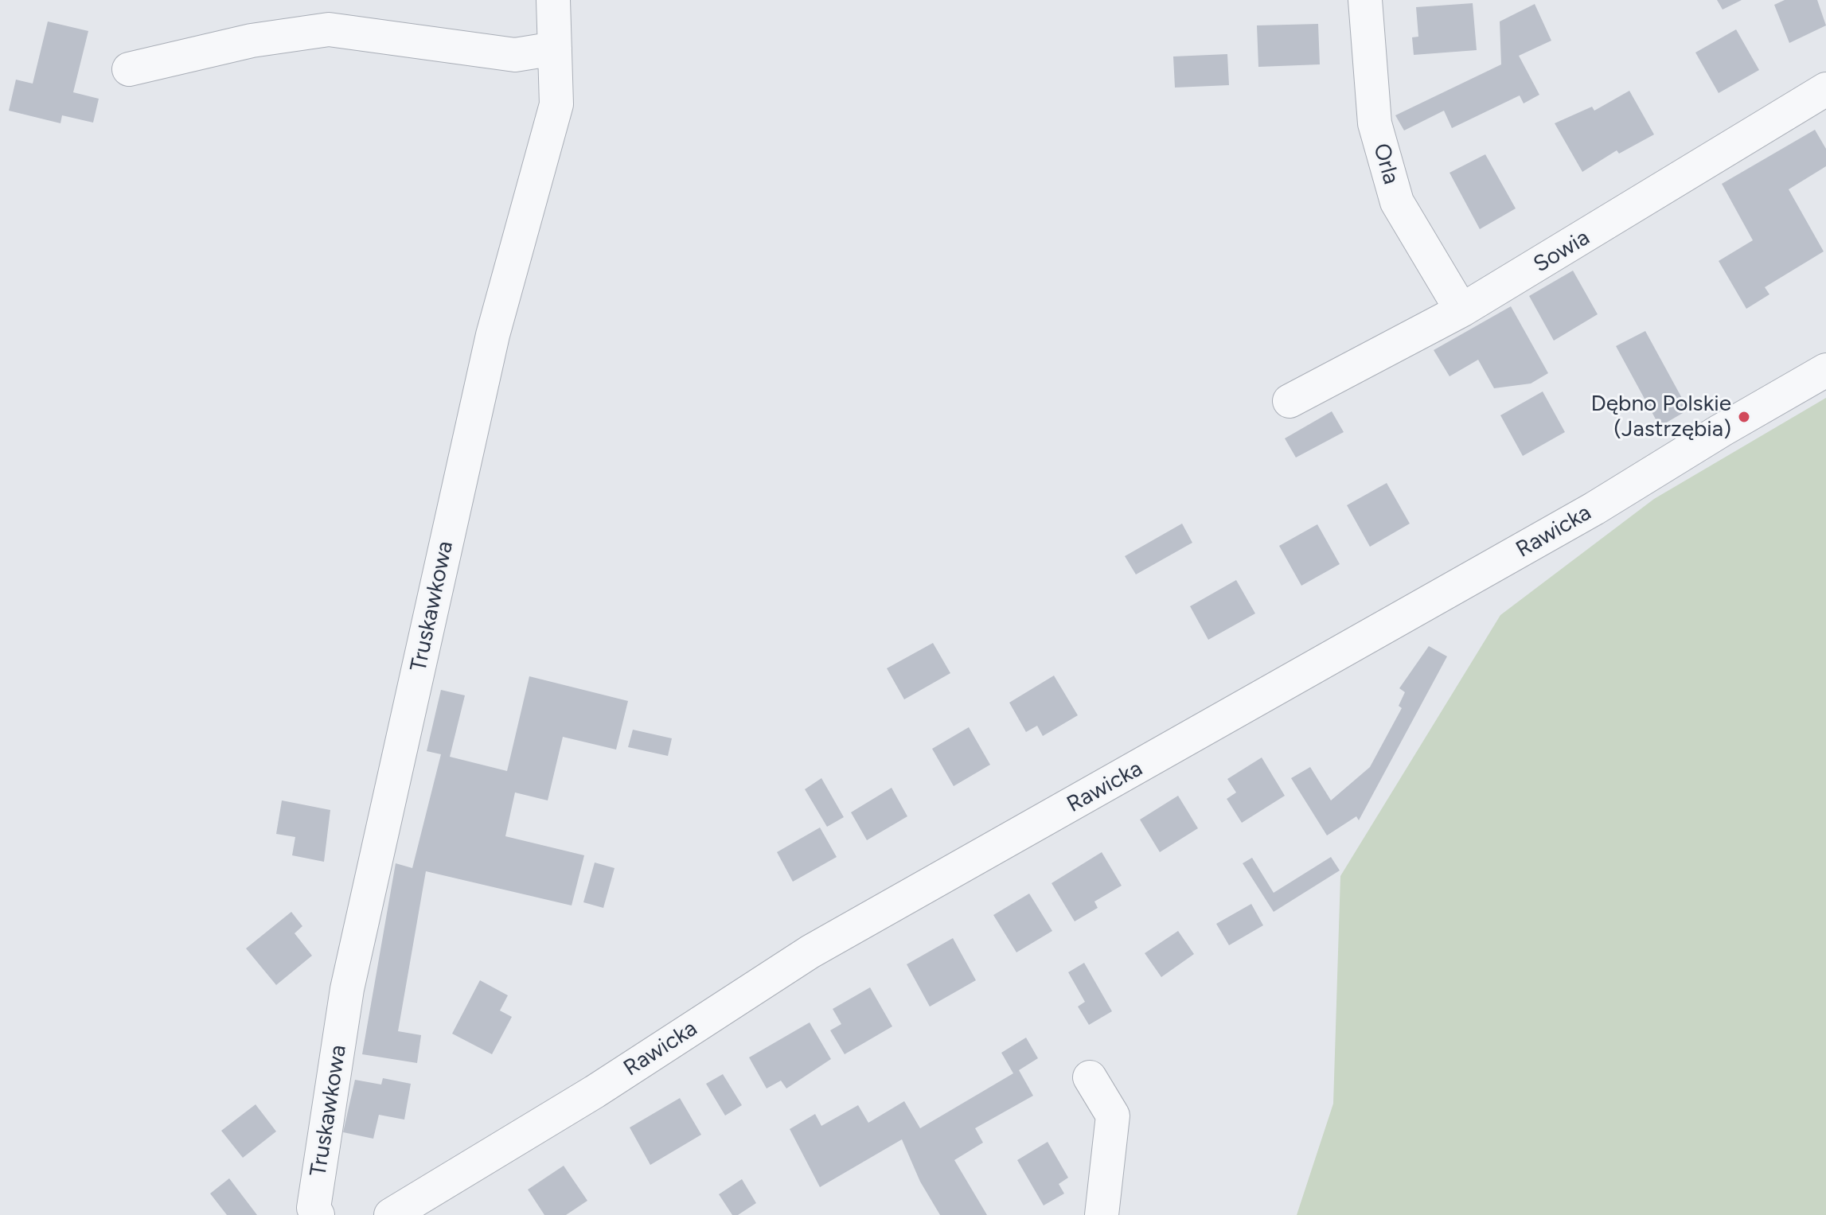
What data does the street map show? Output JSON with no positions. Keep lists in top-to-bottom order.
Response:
{
  "streets": {
    "street": [
      "Orla",
      "Sowia",
      "Rawicka",
      "Truskawkowa"
    ]
  },
  "crossings": [
    ["Orla", "Sowia"]
  ],
  "places": ["Dębno Polskie (Jastrzębia)"]
}
